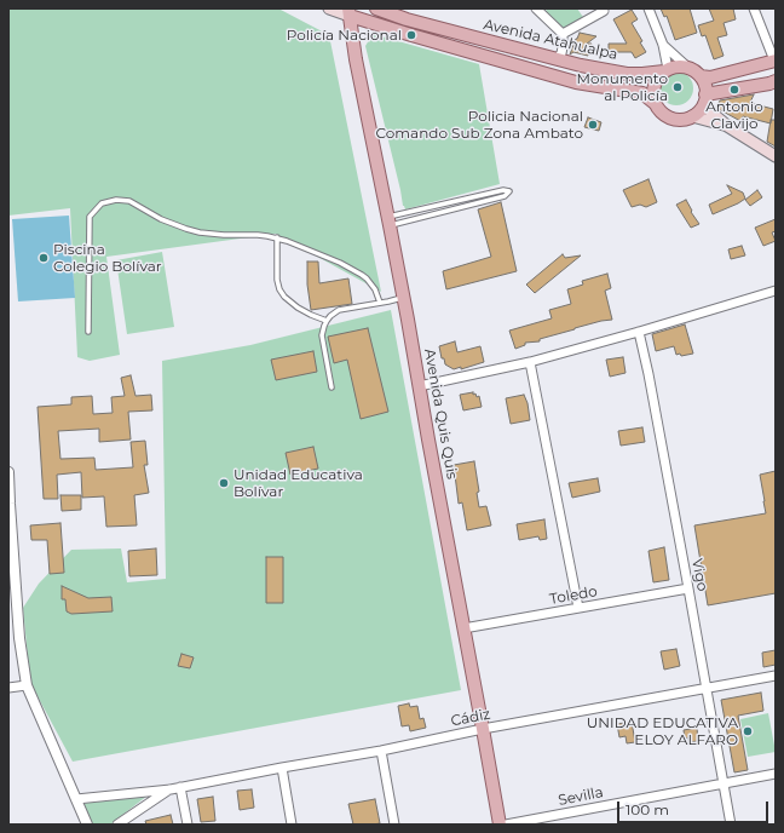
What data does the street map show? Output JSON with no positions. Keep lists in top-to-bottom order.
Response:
{
  "streets": {
    "main road": ["Avenida Atahualpa", "Avenida Quis Quis"],
    "street": [
      "Vigo",
      "Toledo",
      "Cádiz",
      "Sevilla"
    ]
  },
  "crossings": [
    ["Avenida Quis Quis", "Toledo"],
    ["Avenida Quis Quis", "Cádiz"],
    ["Vigo", "Toledo"],
    ["Vigo", "Cádiz"],
    ["Vigo", "Sevilla"]
  ],
  "places": [
    "Policía Nacional",
    "Monumento al Policía",
    "Antonio Clavijo",
    "Policia Nacional Comando Sub Zona Ambato",
    "Piscina Colegio Bolívar",
    "Unidad Educativa Bolívar",
    "UNIDAD EDUCATIVA ELOY ALFARO"
  ],
  "scale_bar": "100 m"
}
